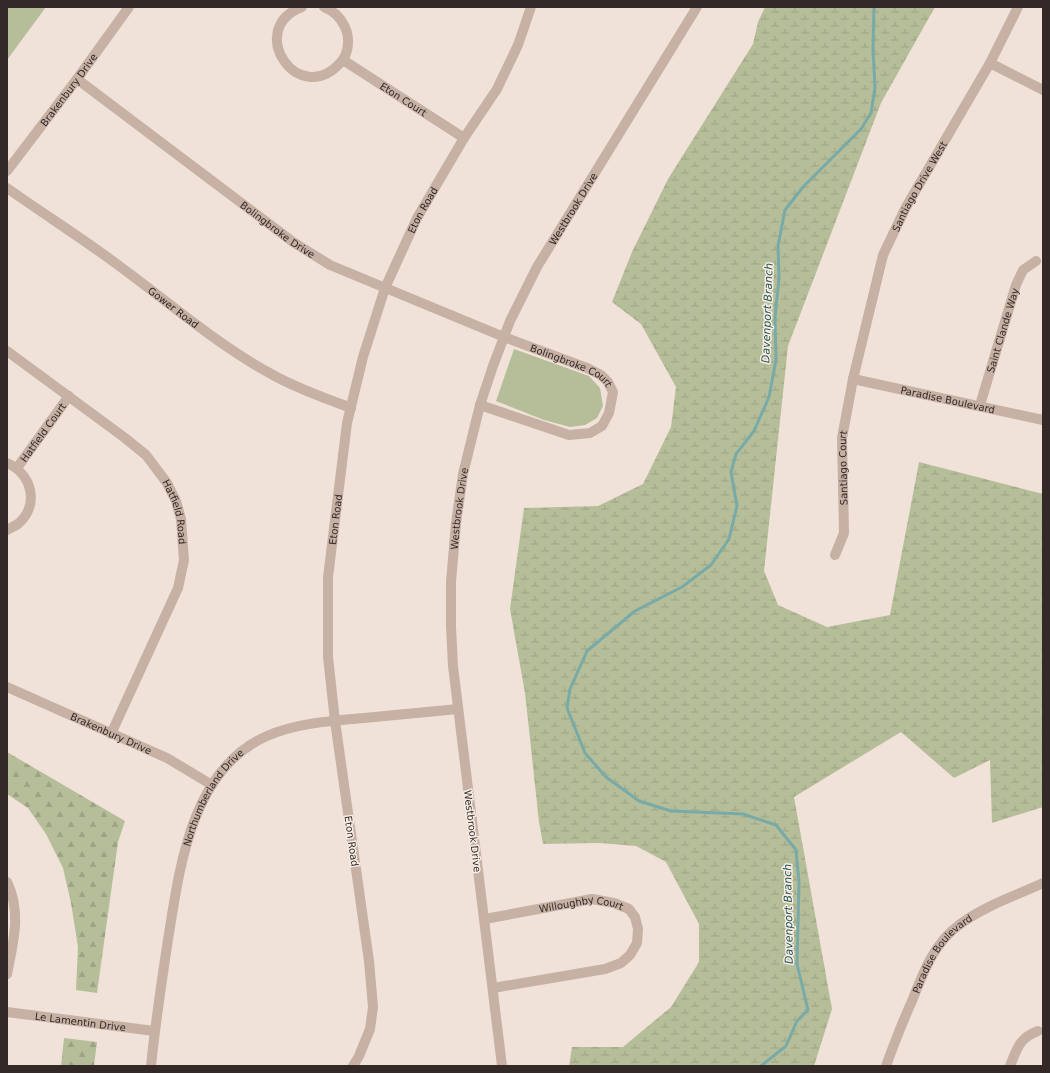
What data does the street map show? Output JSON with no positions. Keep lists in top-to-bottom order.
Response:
{
  "streets": {
    "street": [
      "Brakenbury Drive",
      "Eton Court",
      "Santiago Drive West",
      "Westbrook Drive",
      "Eton Road",
      "Bolingbroke Drive",
      "Gower Road",
      "Saint Clande Way",
      "Bolingbroke Court",
      "Paradise Boulevard",
      "Hatfield Court",
      "Santiago Court",
      "Hatfield Road",
      "Northumberland Drive",
      "Willoughby Court",
      "Le Lamentin Drive"
    ]
  },
  "crossings": [
    ["Brakenbury Drive", "Bolingbroke Drive"],
    ["Brakenbury Drive", "Hatfield Road"],
    ["Brakenbury Drive", "Northumberland Drive"],
    ["Eton Court", "Eton Road"],
    ["Santiago Drive West", "Paradise Boulevard"],
    ["Santiago Drive West", "Santiago Court"],
    ["Westbrook Drive", "Bolingbroke Drive"],
    ["Westbrook Drive", "Bolingbroke Court"],
    ["Westbrook Drive", "Northumberland Drive"],
    ["Westbrook Drive", "Willoughby Court"],
    ["Eton Road", "Bolingbroke Drive"],
    ["Eton Road", "Gower Road"],
    ["Eton Road", "Northumberland Drive"],
    ["Bolingbroke Drive", "Bolingbroke Court"],
    ["Saint Clande Way", "Paradise Boulevard"],
    ["Paradise Boulevard", "Santiago Court"],
    ["Hatfield Court", "Hatfield Road"],
    ["Northumberland Drive", "Le Lamentin Drive"]
  ],
  "water": ["Davenport Branch"]
}
